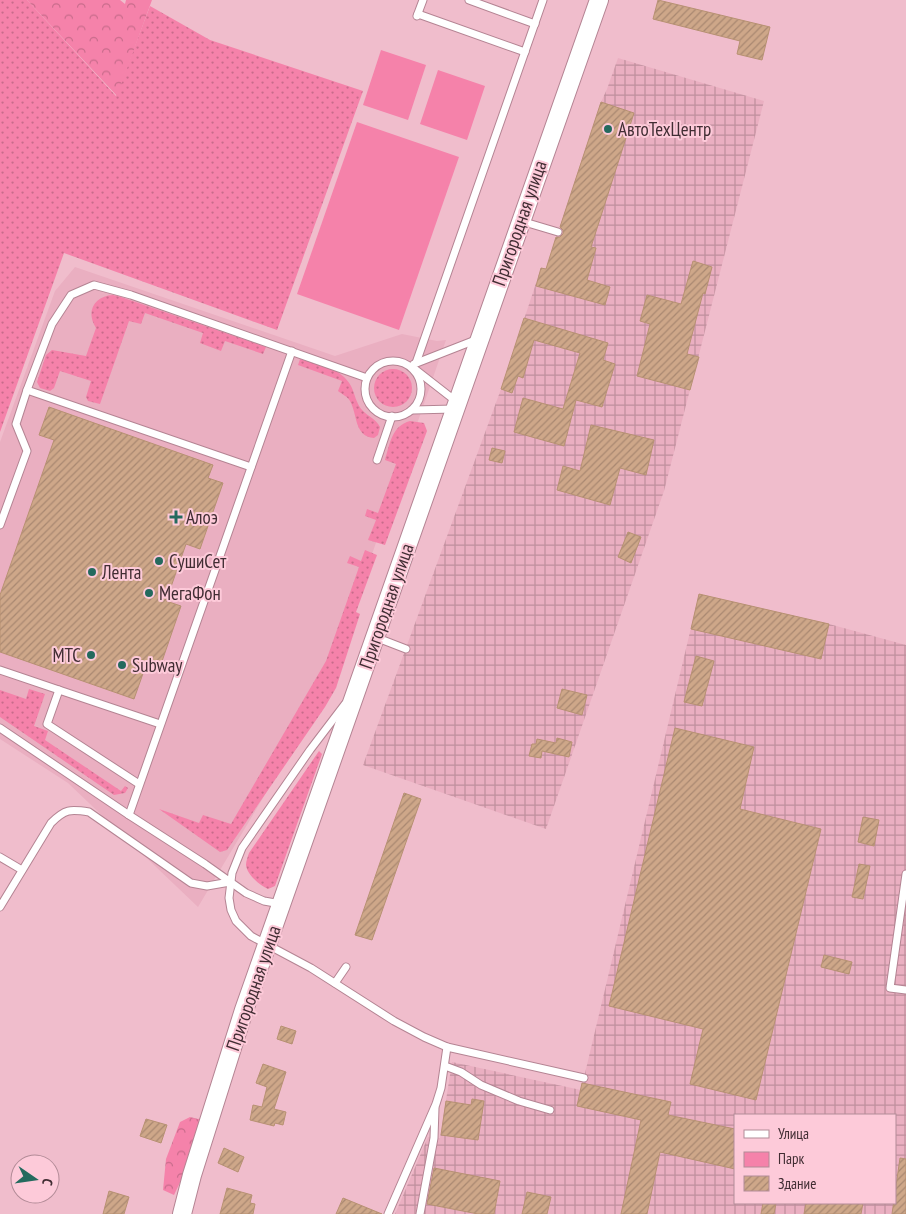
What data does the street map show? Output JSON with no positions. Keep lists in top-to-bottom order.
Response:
{
  "streets": {
    "street": ["Пригородная улица"]
  },
  "places": {
    "other": [
      "АвтоТехЦентр",
      "СушиСет",
      "Лента",
      "МегаФон",
      "МТС",
      "Subway"
    ],
    "health": ["Алоэ"]
  },
  "legend": ["Улица", "Парк", "Здание"],
  "north": "right"
}
